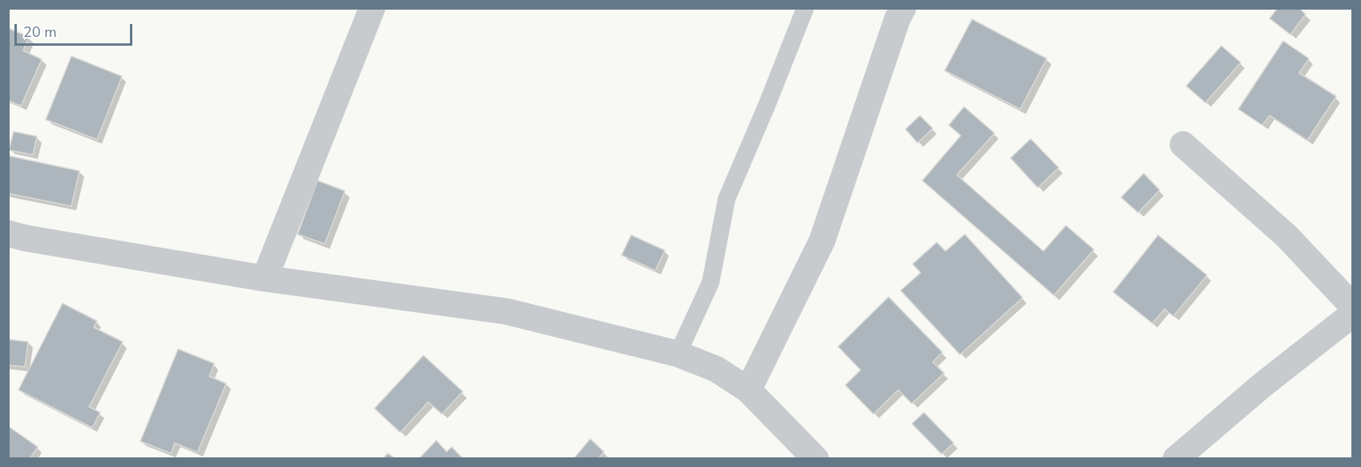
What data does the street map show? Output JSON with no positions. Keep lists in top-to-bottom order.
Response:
{
  "scale_bar": "20 m"
}
